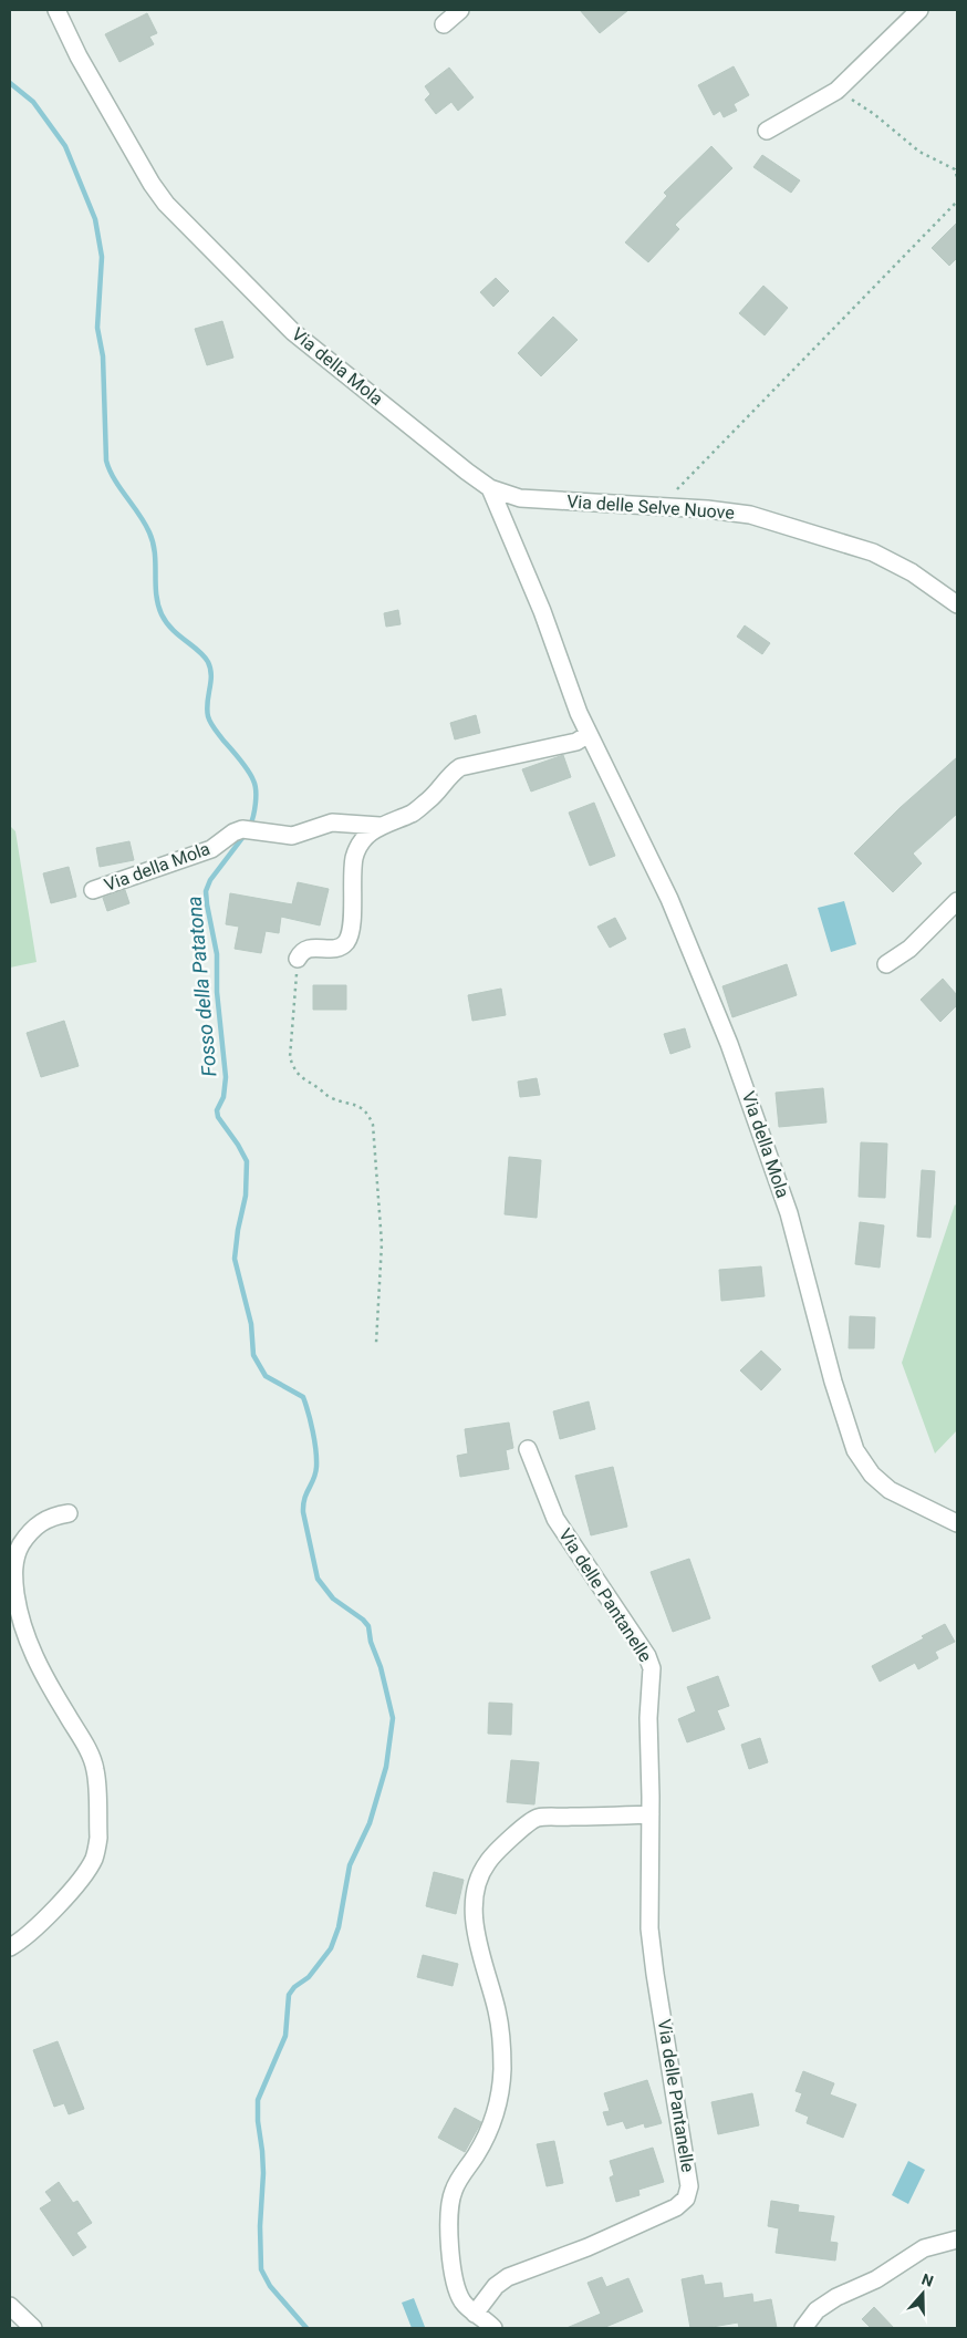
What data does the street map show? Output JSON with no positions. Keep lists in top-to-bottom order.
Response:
{
  "streets": {
    "street": ["Via della Mola", "Via delle Selve Nuove", "Via delle Pantanelle"]
  },
  "crossings": [
    ["Via della Mola", "Via delle Selve Nuove"]
  ],
  "water": ["Fosso della Patatona"],
  "north": "top"
}
